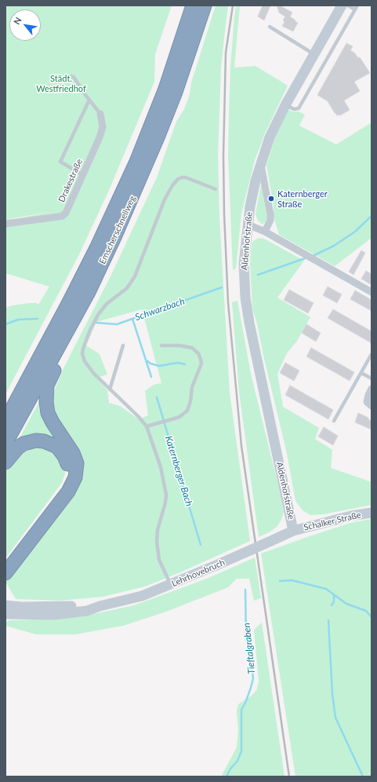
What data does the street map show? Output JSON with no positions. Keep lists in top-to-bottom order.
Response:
{
  "streets": {
    "highway": ["Emscherschnellweg"],
    "street": [
      "Drakestraße",
      "Aldenhofstraße",
      "Schalker Straße",
      "Lehrhovebruch"
    ]
  },
  "crossings": [
    ["Aldenhofstraße", "Schalker Straße"],
    ["Aldenhofstraße", "Lehrhovebruch"],
    ["Schalker Straße", "Lehrhovebruch"]
  ],
  "water": ["Schwarzbach", "Katernberger Bach", "Tieftalgraben"],
  "parks": ["Städt. Westfriedhof"],
  "places": ["Katernberger Straße"],
  "north": "top left"
}
